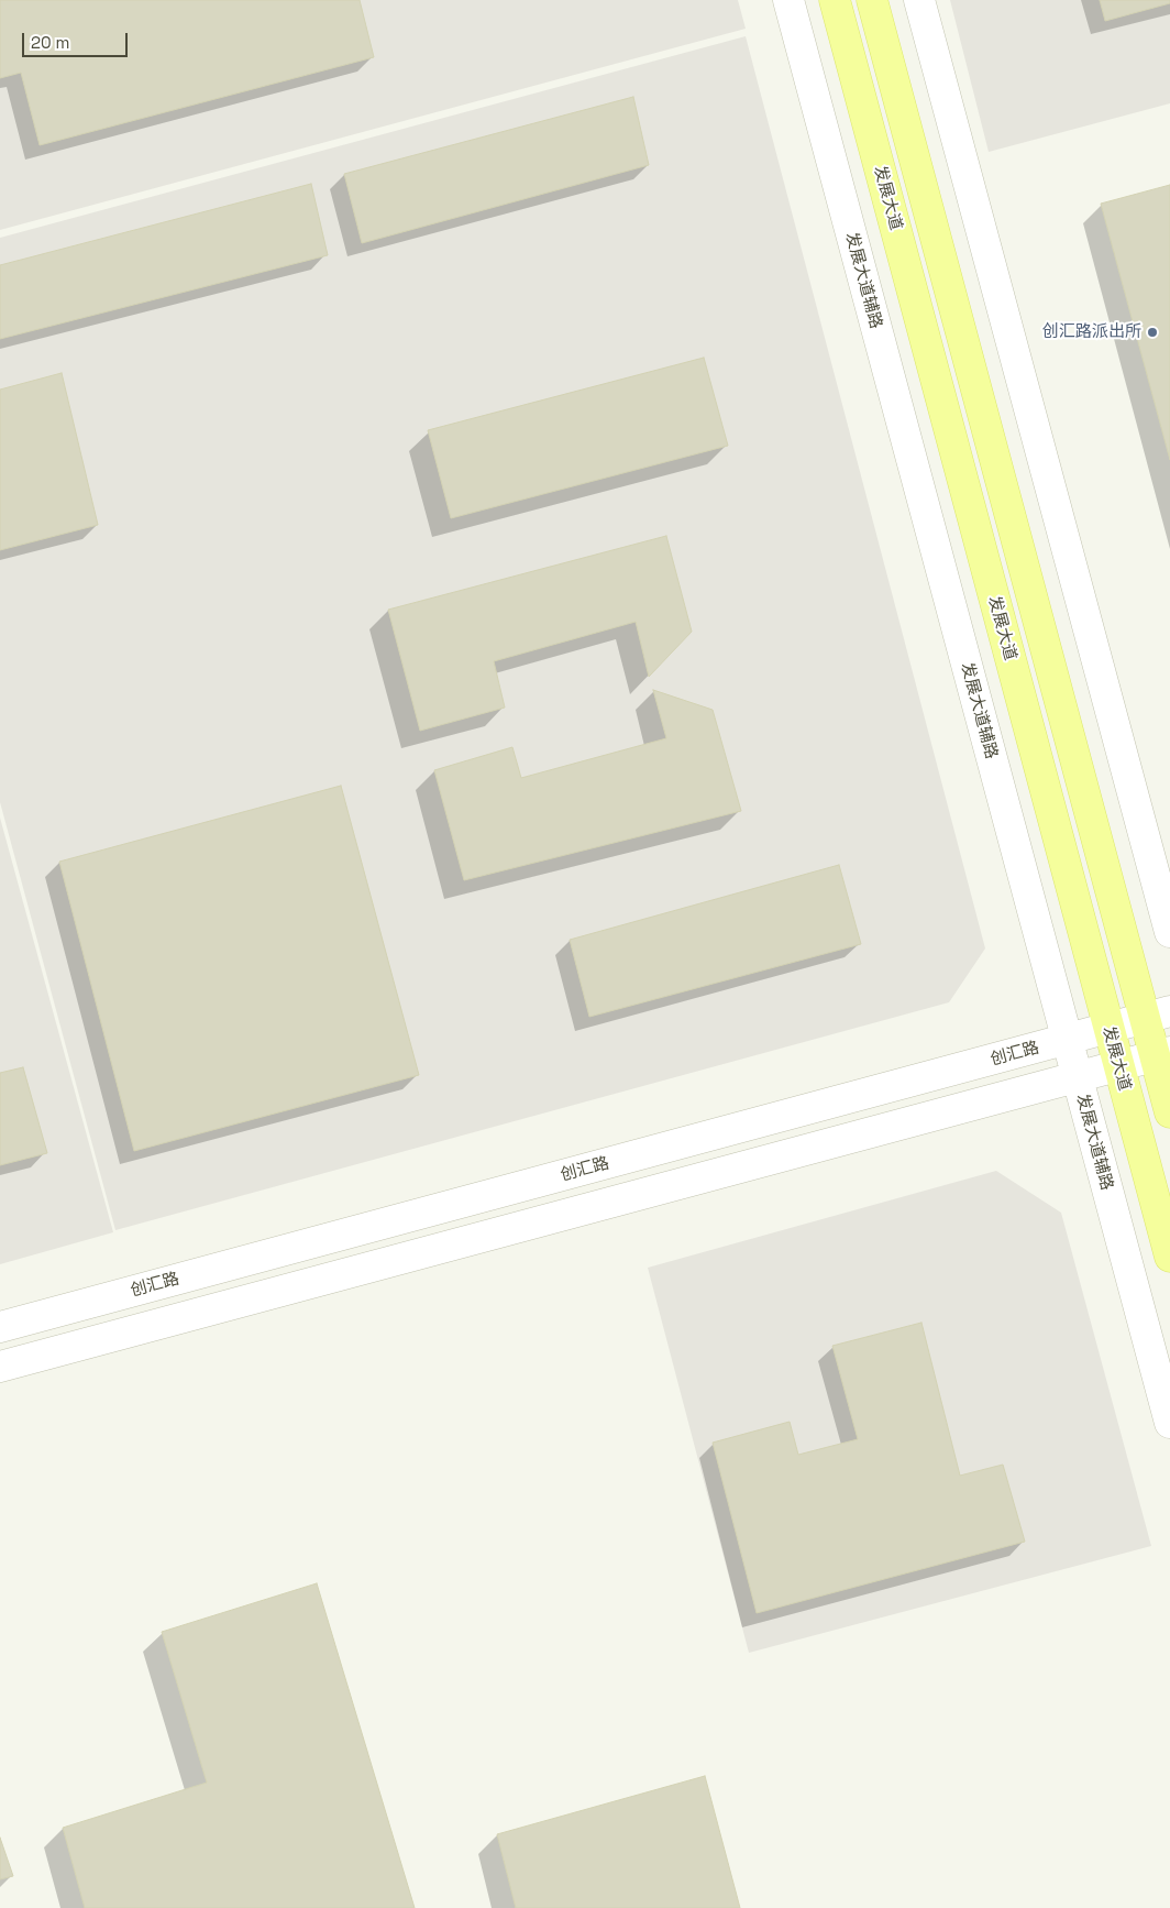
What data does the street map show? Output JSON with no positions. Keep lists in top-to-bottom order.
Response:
{
  "streets": {
    "main road": ["发展大道"],
    "street": ["发展大道辅路", "创汇路"]
  },
  "crossings": [
    ["发展大道", "创汇路"],
    ["发展大道辅路", "创汇路"]
  ],
  "places": ["创汇路派出所"],
  "scale_bar": "20 m"
}
